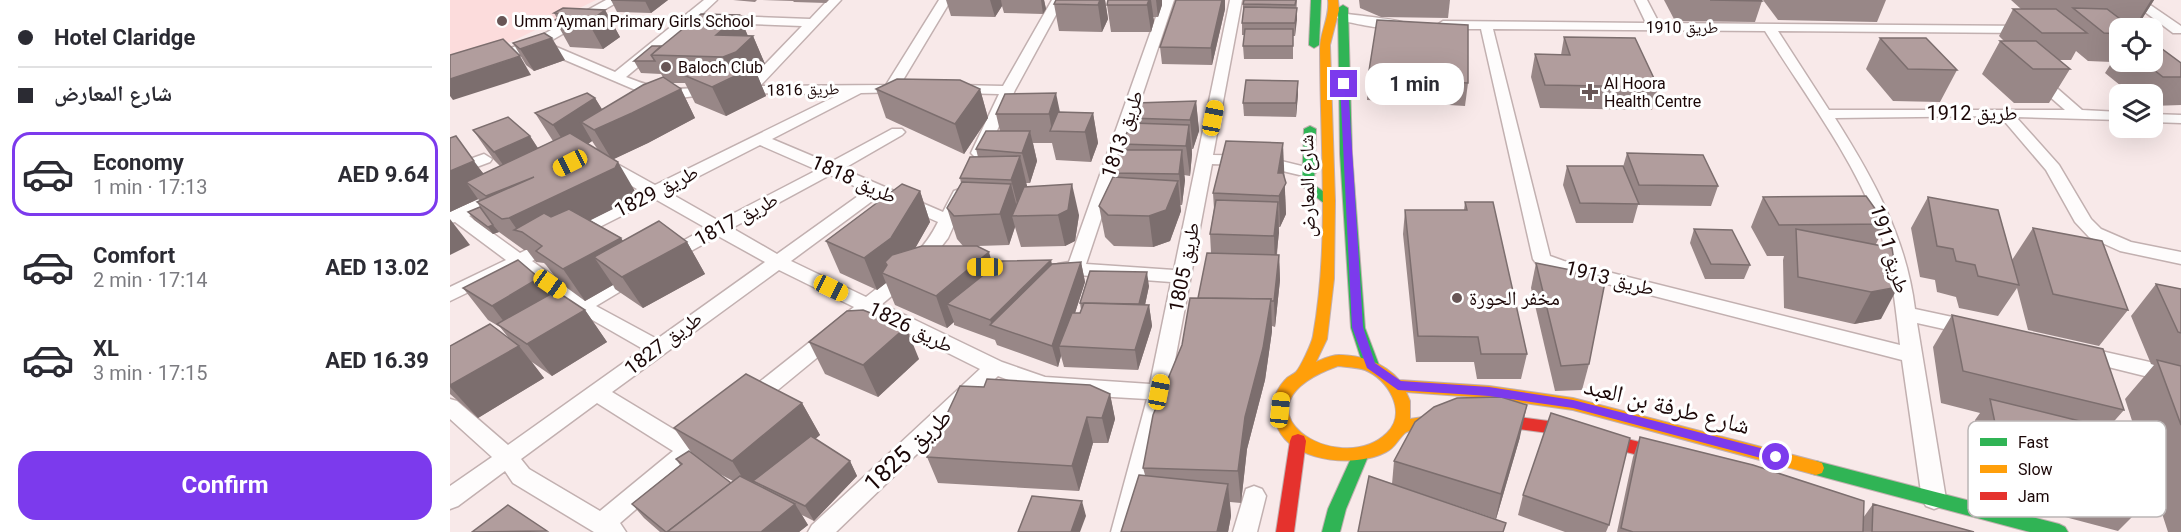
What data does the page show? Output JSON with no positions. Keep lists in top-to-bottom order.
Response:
{
  "streets": {
    "main road": ["شارع المعارض", "شارع طرفة بن العبد"],
    "street": [
      "طريق 1910",
      "طريق 1816",
      "طريق 1912",
      "طريق 1813",
      "طريق 1818",
      "طريق 1829",
      "طريق 1817",
      "طريق 1911",
      "طريق 1805",
      "طريق 1913",
      "طريق 1826",
      "طريق 1827",
      "طريق 1825"
    ]
  },
  "crossings": [
    ["طريق 1910", "شارع المعارض"],
    ["طريق 1910", "طريق 1911"],
    ["طريق 1910", "طريق 1913"],
    ["طريق 1816", "طريق 1829"],
    ["طريق 1912", "طريق 1911"],
    ["طريق 1818", "طريق 1829"],
    ["طريق 1818", "طريق 1817"],
    ["طريق 1818", "طريق 1827"],
    ["شارع المعارض", "شارع طرفة بن العبد"],
    ["طريق 1829", "طريق 1826"],
    ["طريق 1817", "طريق 1826"],
    ["طريق 1911", "طريق 1913"],
    ["طريق 1911", "شارع طرفة بن العبد"],
    ["طريق 1805", "طريق 1826"],
    ["طريق 1826", "طريق 1827"],
    ["طريق 1826", "طريق 1825"]
  ],
  "places": {
    "other": ["Umm Ayman Primary Girls School", "Baloch Club", "مخفر الحورة"],
    "health": ["Al Hoora Health Centre"]
  },
  "legend": ["Fast", "Slow", "Jam"],
  "page": {
    "banner": ["Hotel Claridge", "شارع المعارض"],
    "bubble": "1 min",
    "list": [
      {
        "name": "Economy",
        "note": "1 min · 17:13",
        "value": "AED 9.64"
      },
      {
        "name": "Comfort",
        "note": "2 min · 17:14",
        "value": "AED 13.02"
      },
      {
        "name": "XL",
        "note": "3 min · 17:15",
        "value": "AED 16.39"
      }
    ],
    "buttons": "Confirm"
  }
}
